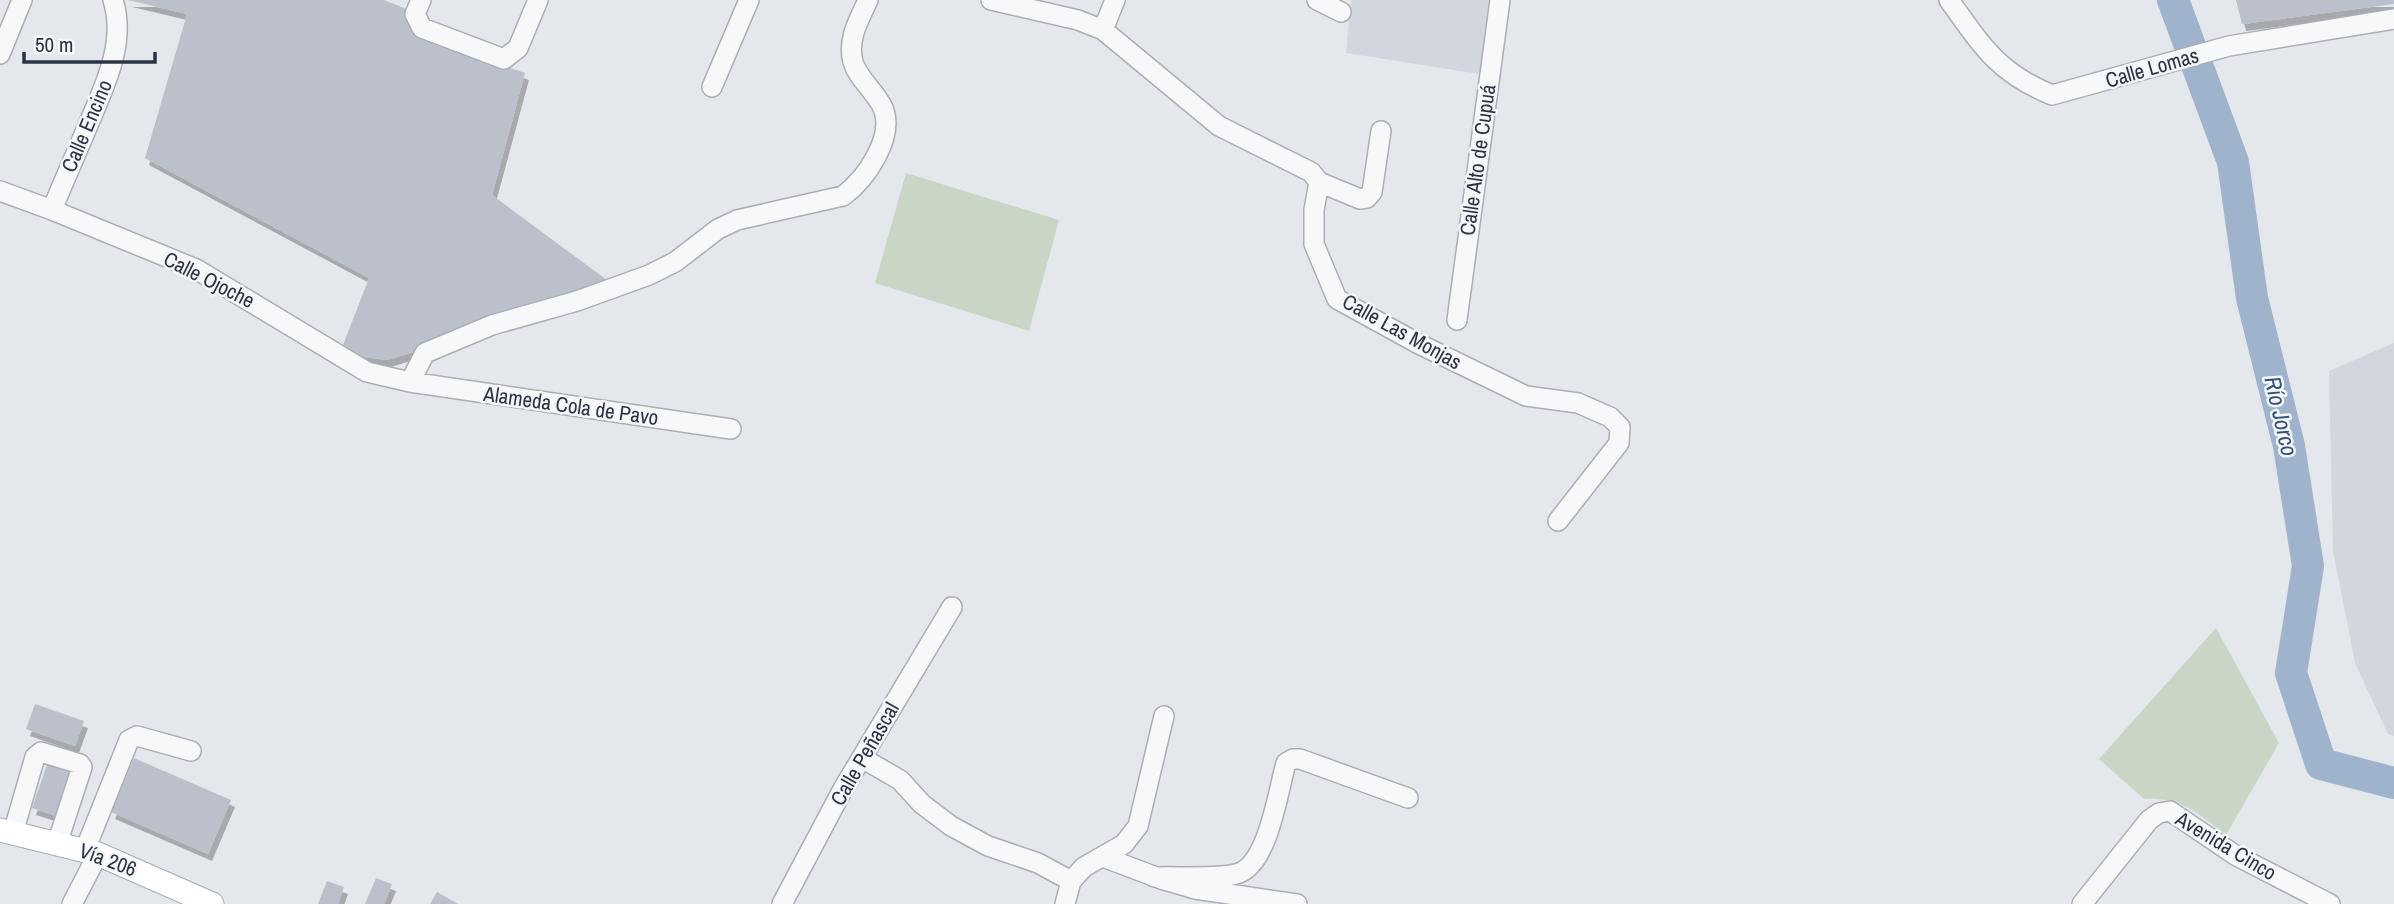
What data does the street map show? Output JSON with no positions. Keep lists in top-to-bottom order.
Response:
{
  "streets": {
    "main road": ["Vía 206"],
    "street": [
      "Calle Lomas",
      "Calle Encino",
      "Calle Alto de Cupuá",
      "Calle Ojoche",
      "Calle Las Monjas",
      "Alameda Cola de Pavo",
      "Calle Peñascal",
      "Avenida Cinco"
    ]
  },
  "crossings": [
    ["Calle Encino", "Calle Ojoche"],
    ["Calle Ojoche", "Alameda Cola de Pavo"]
  ],
  "water": ["Río Jorco"],
  "scale_bar": "50 m"
}
